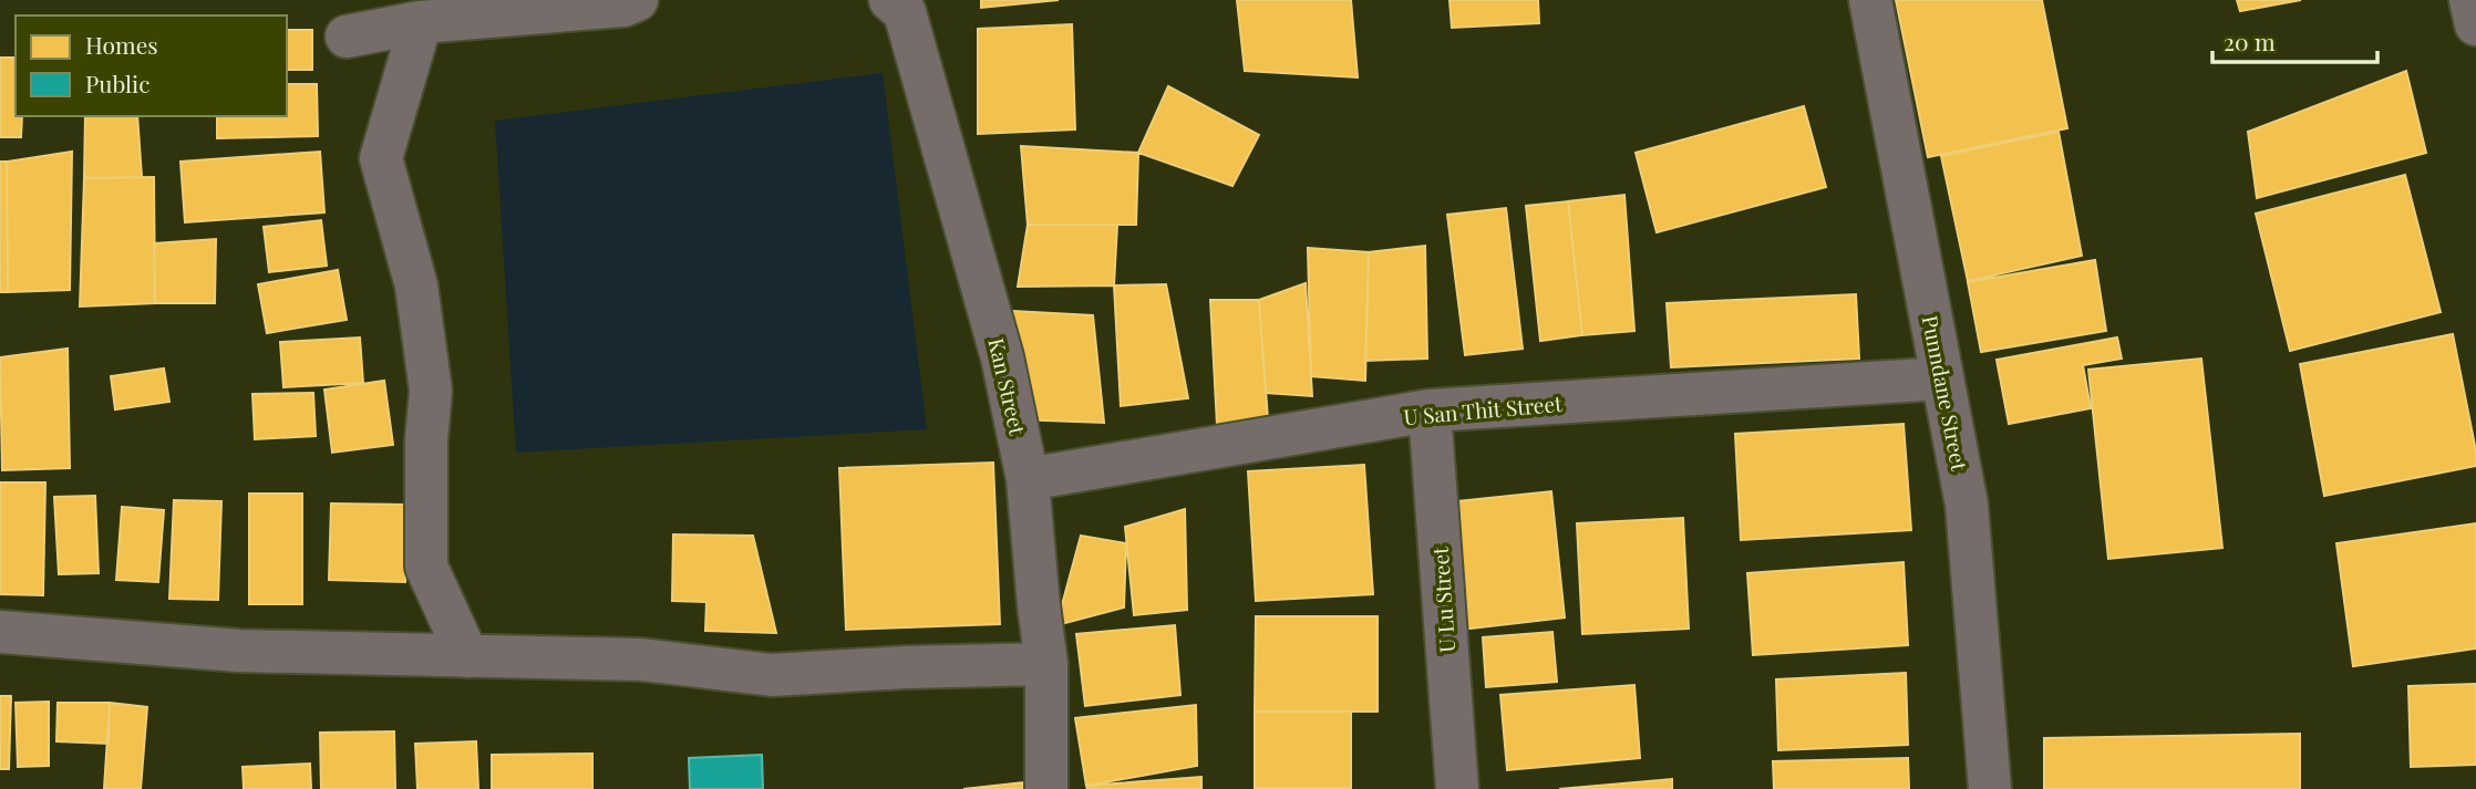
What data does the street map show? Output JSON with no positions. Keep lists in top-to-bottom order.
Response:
{
  "streets": {
    "street": [
      "Kan Street",
      "Punndane Street",
      "U San Thit Street",
      "U Lu Street"
    ]
  },
  "crossings": [
    ["Kan Street", "U San Thit Street"],
    ["Punndane Street", "U San Thit Street"],
    ["U San Thit Street", "U Lu Street"]
  ],
  "legend": ["Homes", "Public"],
  "scale_bar": "20 m"
}
